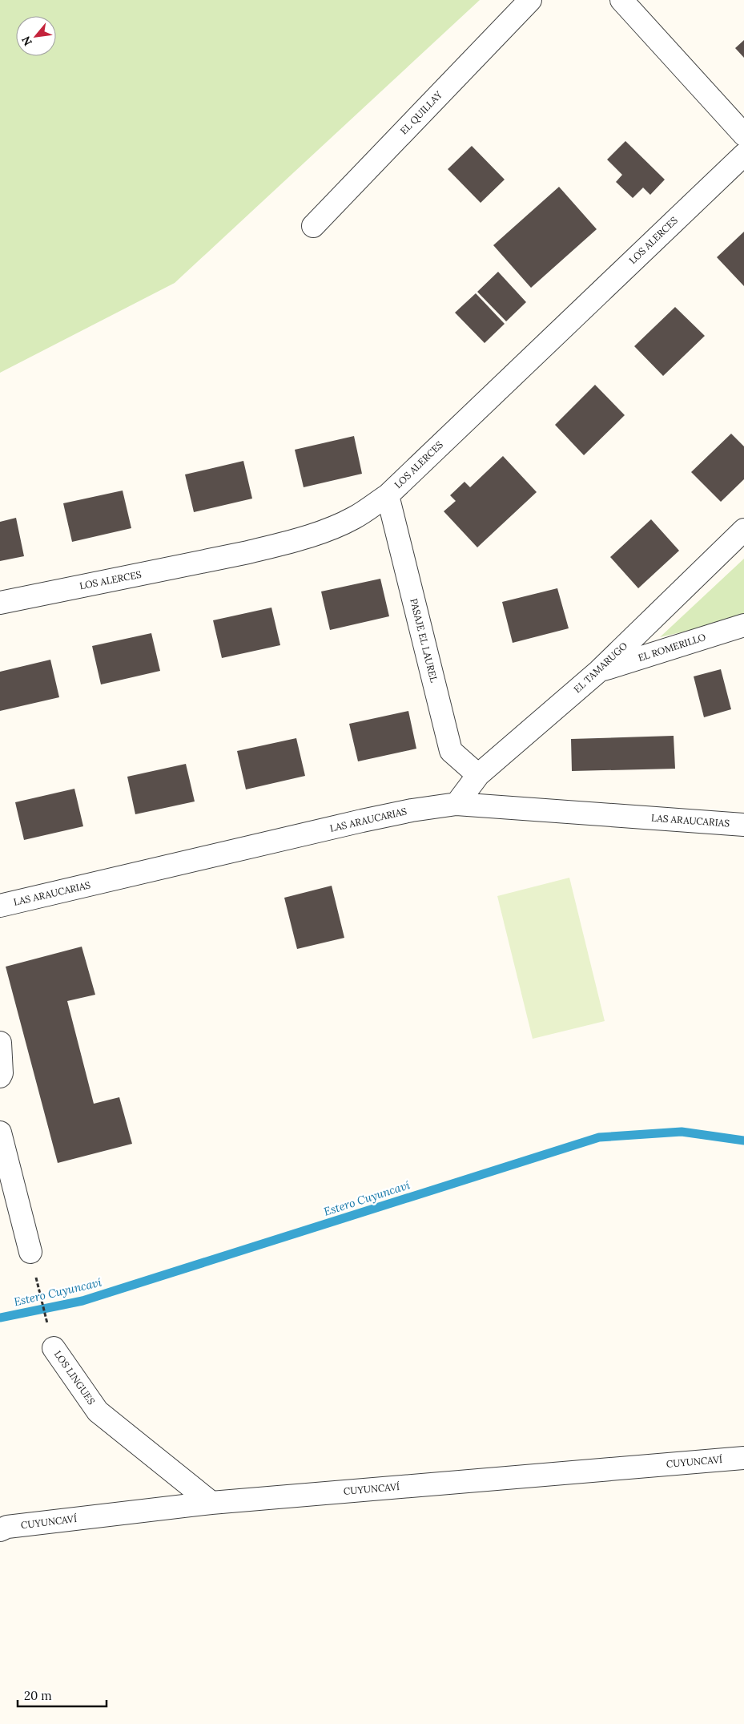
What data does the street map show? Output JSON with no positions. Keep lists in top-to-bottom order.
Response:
{
  "streets": {
    "street": [
      "EL QUILLAY",
      "LOS ALERCES",
      "PASAJE EL LAUREL",
      "EL ROMERILLO",
      "EL TAMARUGO",
      "LAS ARAUCARIAS",
      "LOS LINGUES",
      "CUYUNCAVÍ"
    ]
  },
  "crossings": [
    ["LOS ALERCES", "PASAJE EL LAUREL"],
    ["PASAJE EL LAUREL", "EL TAMARUGO"],
    ["EL ROMERILLO", "EL TAMARUGO"],
    ["EL TAMARUGO", "LAS ARAUCARIAS"],
    ["LOS LINGUES", "CUYUNCAVÍ"]
  ],
  "water": ["Estero Cuyuncaví"],
  "scale_bar": "20 m",
  "north": "bottom left"
}
